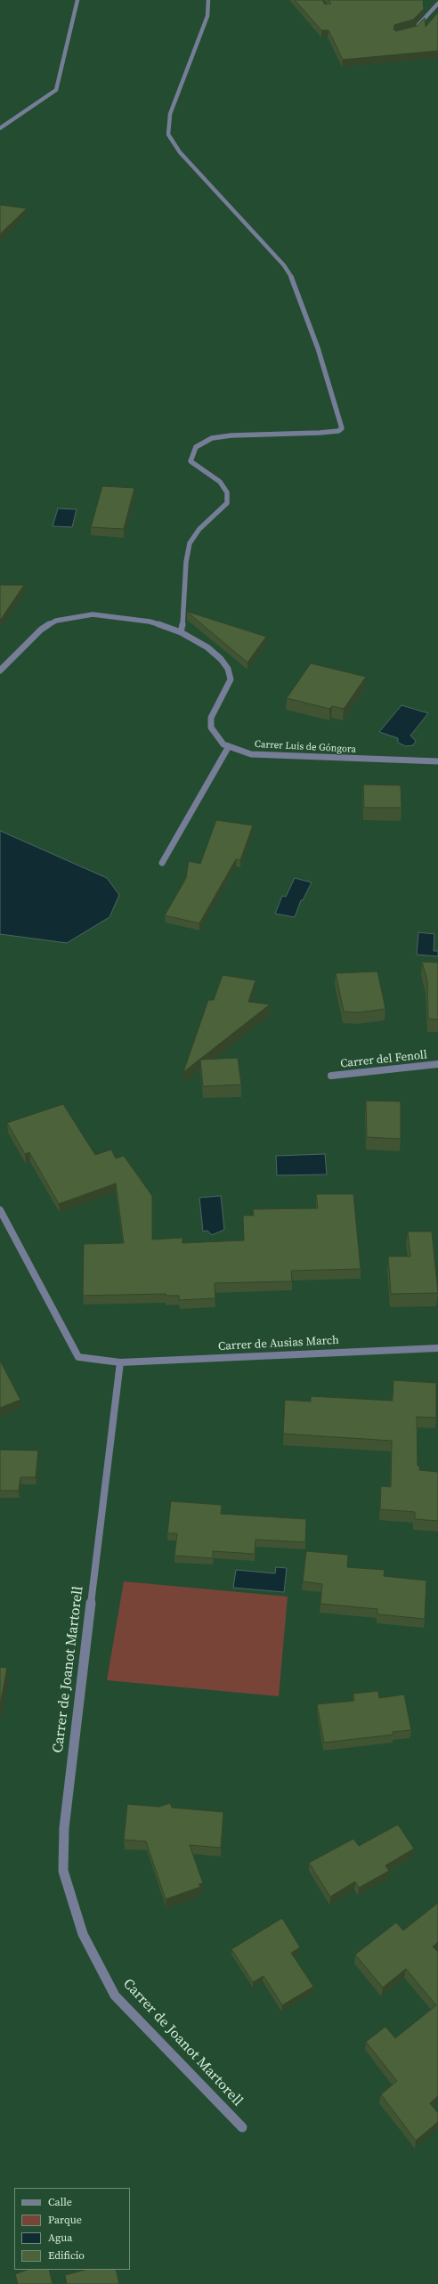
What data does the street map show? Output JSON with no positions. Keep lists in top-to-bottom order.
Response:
{
  "streets": {
    "street": [
      "Carrer Luis de Góngora",
      "Carrer del Fenoll",
      "Carrer de Ausias March",
      "Carrer de Joanot Martorell"
    ]
  },
  "crossings": [
    ["Carrer de Ausias March", "Carrer de Joanot Martorell"]
  ],
  "legend": [
    "Calle",
    "Parque",
    "Agua",
    "Edificio"
  ]
}
